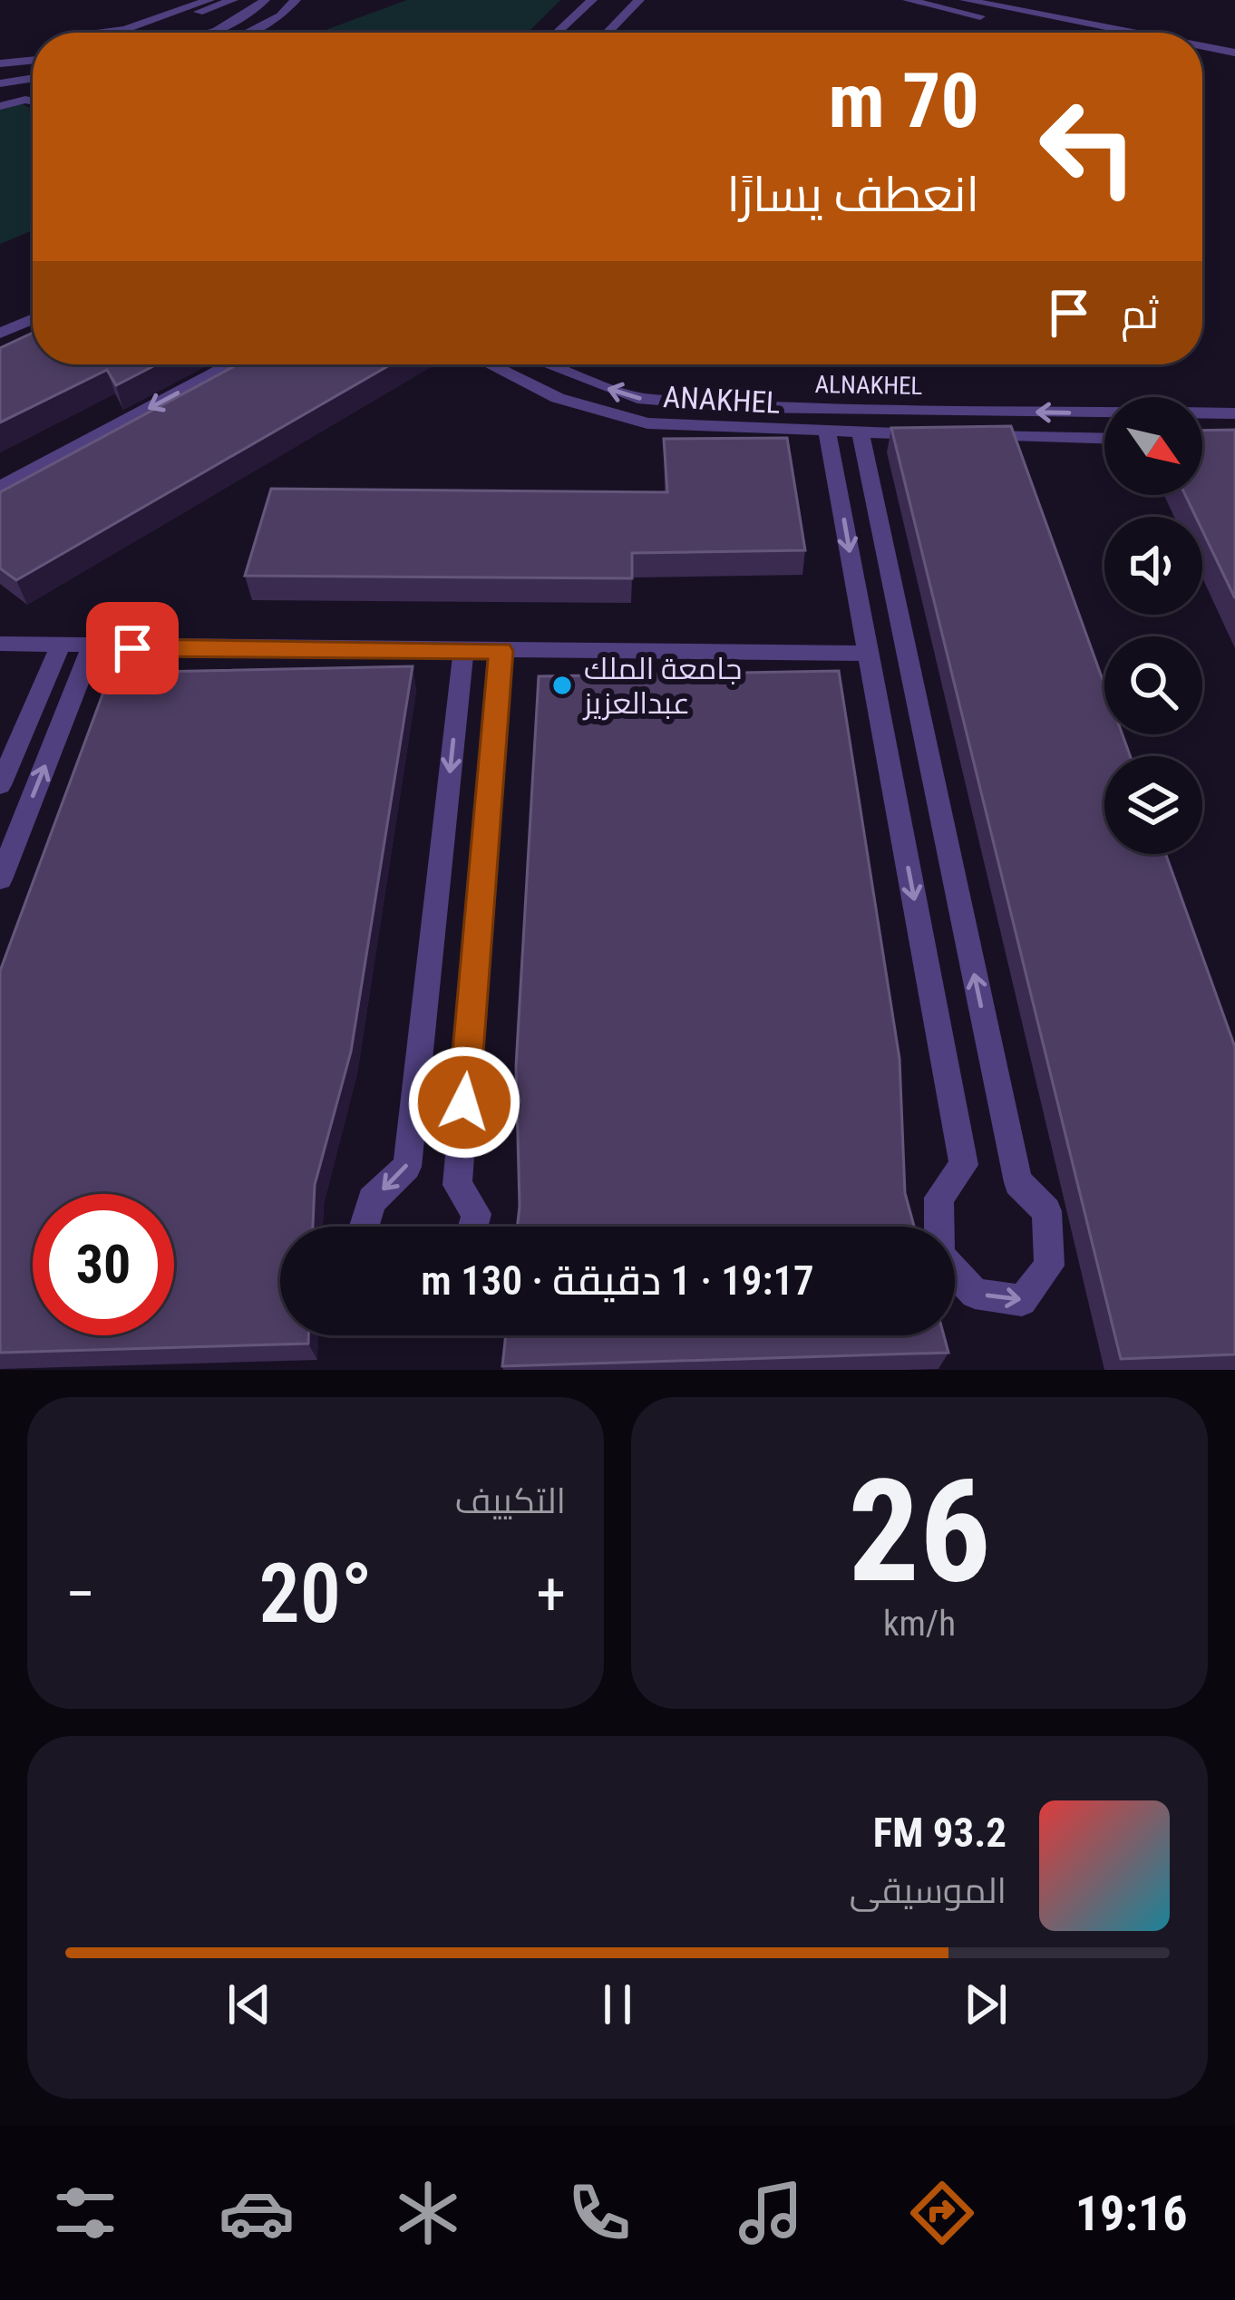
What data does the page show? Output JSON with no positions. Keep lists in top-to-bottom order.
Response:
{
  "streets": {
    "street": ["ALNAKHEL", "ANAKHEL"]
  },
  "one_way": ["ALNAKHEL"],
  "places": ["جامعة الملك عبدالعزيز"],
  "north": "bottom right",
  "page": {
    "turn": ["70 m", "انعطف يسارًا"],
    "then": "ثم",
    "limit": "30",
    "trip": "19:17 · 1 دقيقة · 130 m",
    "tile": [
      ["26", "km/h"],
      "التكييف"
    ],
    "heat": ["−", "20°", "+"],
    "song": ["93.2 FM", "الموسيقى"],
    "tabs": "19:16"
  }
}
